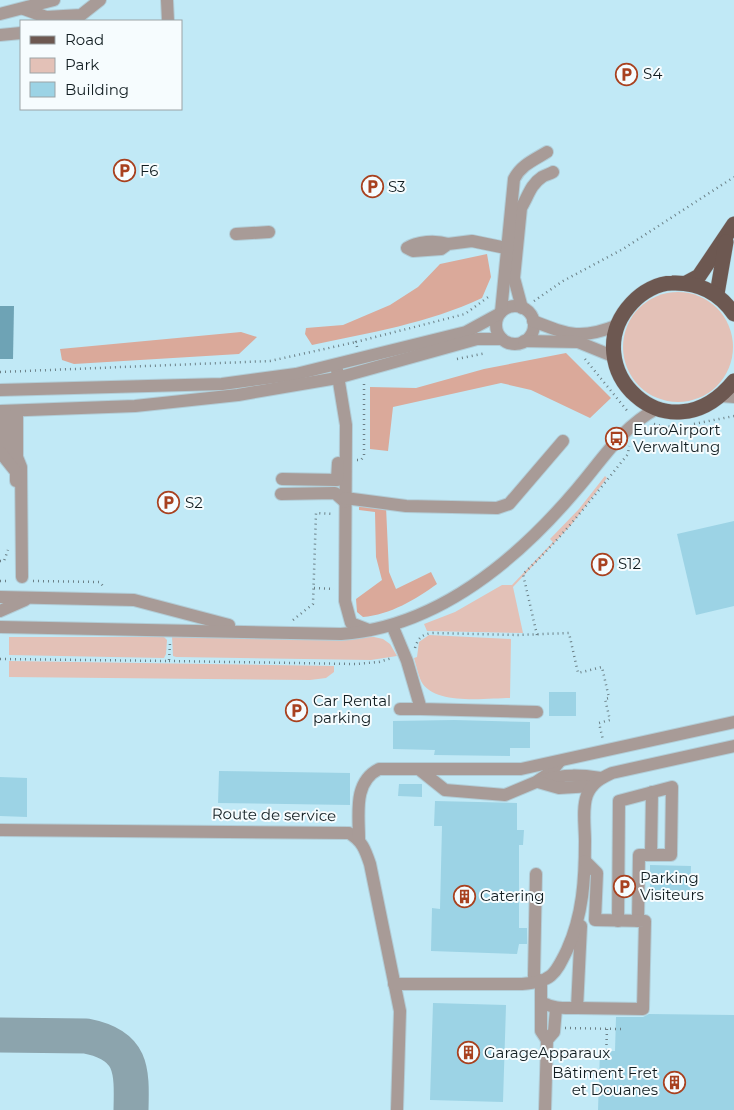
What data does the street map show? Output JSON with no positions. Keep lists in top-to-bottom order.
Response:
{
  "streets": {
    "street": ["Route de service"]
  },
  "places": {
    "parking": [
      "S4",
      "F6",
      "S3",
      "S2",
      "S12",
      "Car Rental parking",
      "Parking Visiteurs"
    ],
    "bus stop": ["EuroAirport Verwaltung"],
    "building": ["Catering", "GarageApparaux", "Bâtiment Fret et Douanes"]
  },
  "legend": ["Road", "Park", "Building"]
}
